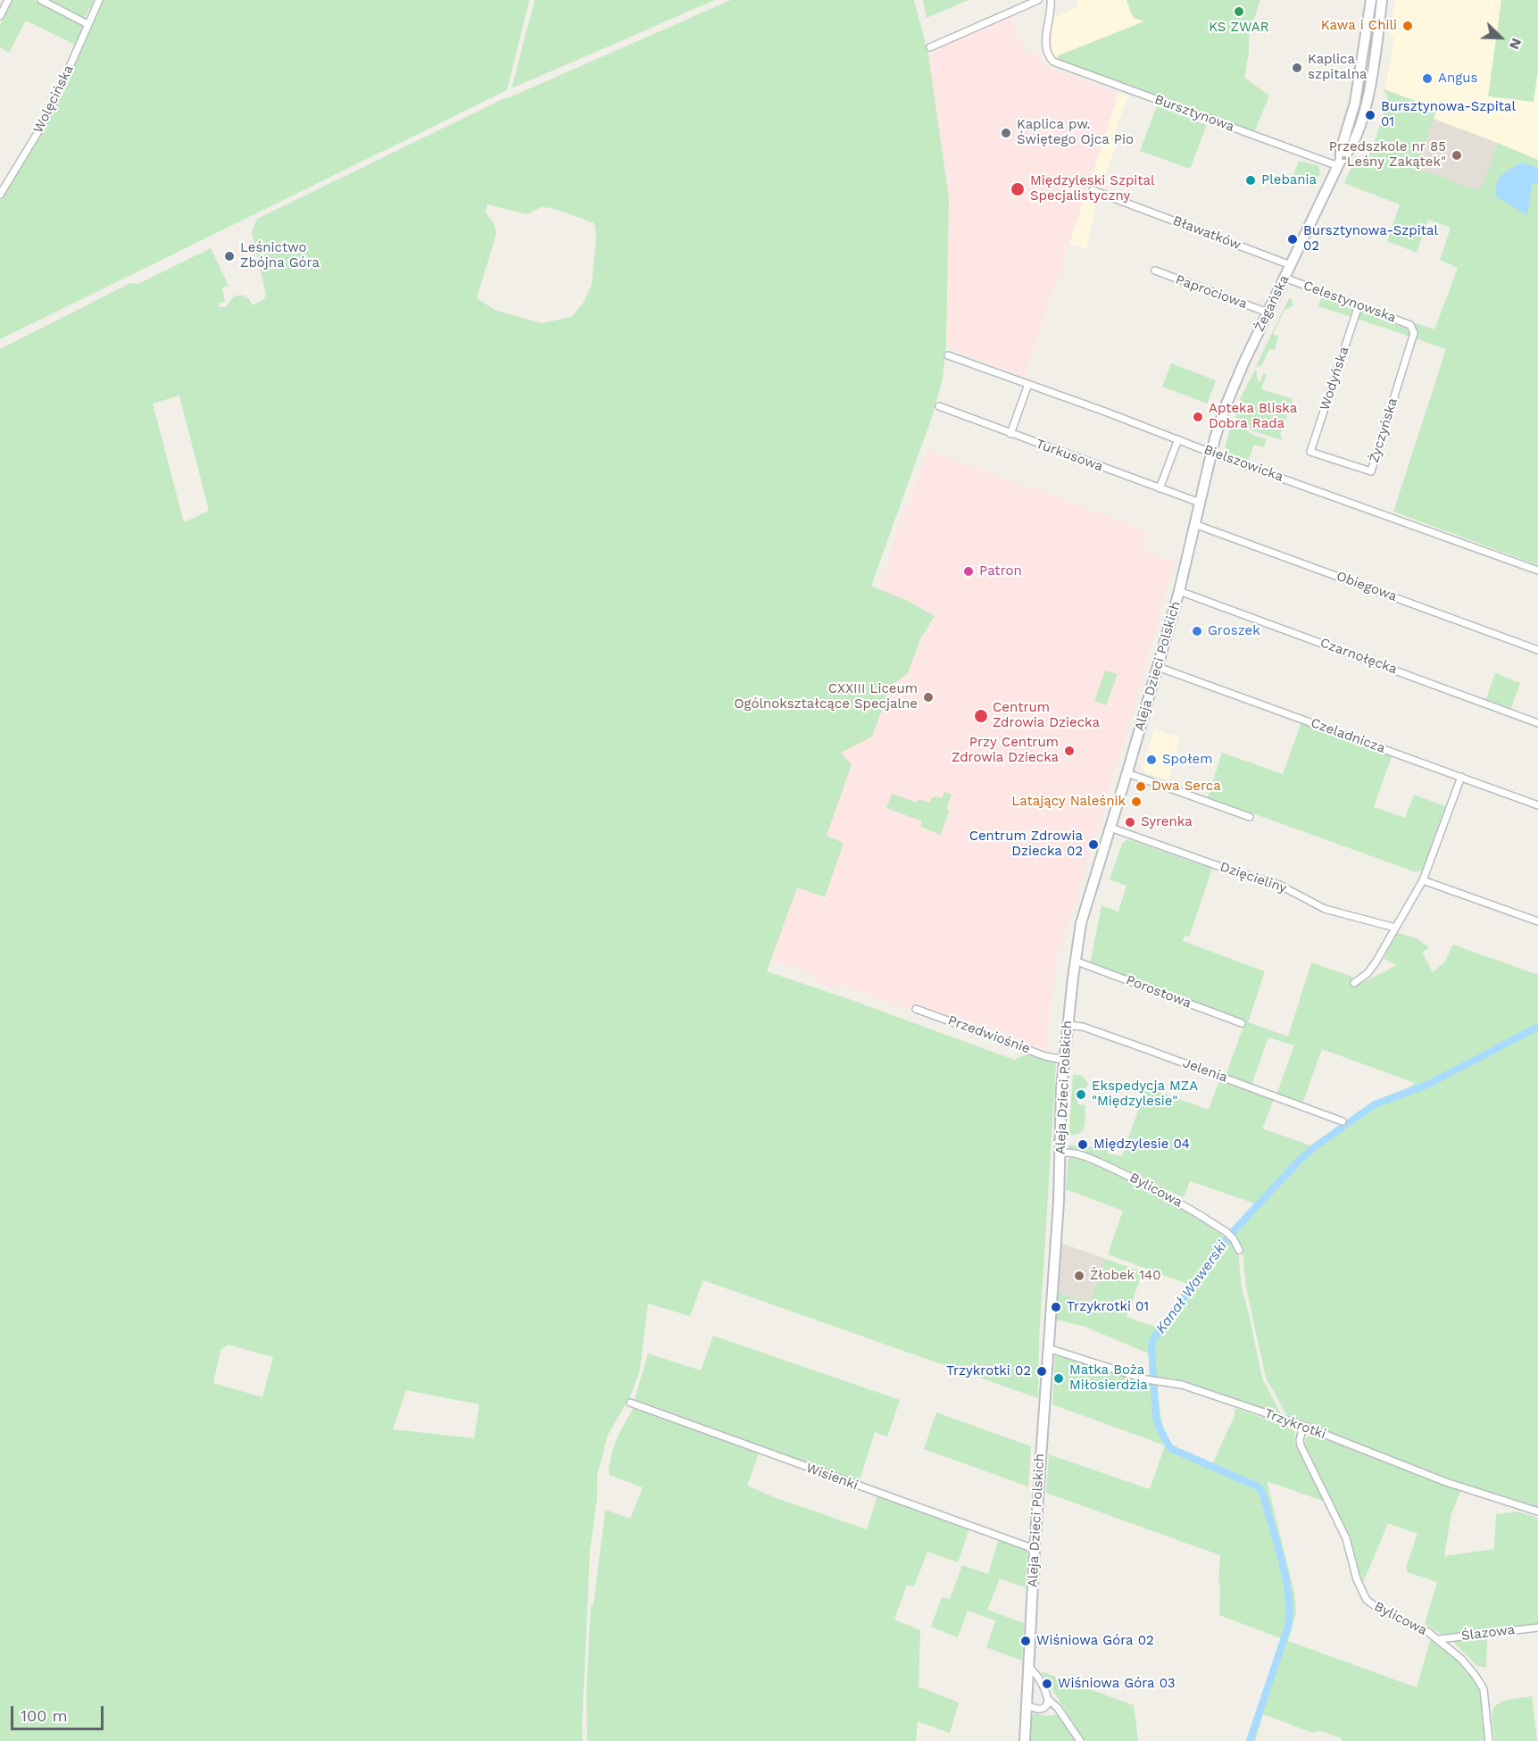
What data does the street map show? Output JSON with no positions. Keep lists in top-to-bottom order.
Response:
{
  "streets": {
    "street": [
      "Wolęcińska",
      "Bursztynowa",
      "Bławatków",
      "Paprociowa",
      "Celestynowska",
      "Żegańska",
      "Wodyńska",
      "Życzyńska",
      "Turkusowa",
      "Bielszowicka",
      "Obiegowa",
      "Czarnołęcka",
      "Aleja Dzieci Polskich",
      "Czeladnicza",
      "Dzięcieliny",
      "Porostowa",
      "Przedwiośnie",
      "Jelenia",
      "Bylicowa",
      "Trzykrotki",
      "Wisienki",
      "Ślazowa"
    ]
  },
  "crossings": [
    ["Bursztynowa", "Żegańska"],
    ["Bławatków", "Żegańska"],
    ["Paprociowa", "Żegańska"],
    ["Celestynowska", "Żegańska"],
    ["Celestynowska", "Wodyńska"],
    ["Celestynowska", "Życzyńska"],
    ["Żegańska", "Bielszowicka"],
    ["Żegańska", "Aleja Dzieci Polskich"],
    ["Wodyńska", "Życzyńska"],
    ["Turkusowa", "Aleja Dzieci Polskich"],
    ["Bielszowicka", "Aleja Dzieci Polskich"],
    ["Obiegowa", "Aleja Dzieci Polskich"],
    ["Czarnołęcka", "Aleja Dzieci Polskich"],
    ["Aleja Dzieci Polskich", "Czeladnicza"],
    ["Aleja Dzieci Polskich", "Dzięcieliny"],
    ["Aleja Dzieci Polskich", "Porostowa"],
    ["Aleja Dzieci Polskich", "Przedwiośnie"],
    ["Aleja Dzieci Polskich", "Jelenia"],
    ["Aleja Dzieci Polskich", "Bylicowa"],
    ["Aleja Dzieci Polskich", "Trzykrotki"],
    ["Aleja Dzieci Polskich", "Wisienki"],
    ["Bylicowa", "Trzykrotki"],
    ["Bylicowa", "Ślazowa"]
  ],
  "water": ["Kanał Wawerski"],
  "places": [
    "KS ZWAR",
    "Kawa i Chili",
    "Kaplica szpitalna",
    "Angus",
    "Bursztynowa-Szpital 01",
    "Kaplica pw. Świętego Ojca Pio",
    "Przedszkole nr 85 \"Leśny Zakątek\"",
    "Plebania",
    "Międzyleski Szpital Specjalistyczny",
    "Bursztynowa-Szpital 02",
    "Leśnictwo Zbójna Góra",
    "Apteka Bliska Dobra Rada",
    "Patron",
    "Groszek",
    "CXXIII Liceum Ogólnokształcące Specjalne",
    "Centrum Zdrowia Dziecka",
    "Przy Centrum Zdrowia Dziecka",
    "Społem",
    "Dwa Serca",
    "Latający Naleśnik",
    "Syrenka",
    "Centrum Zdrowia Dziecka 02",
    "Ekspedycja MZA \"Międzylesie\"",
    "Międzylesie 04",
    "Żłobek 140",
    "Trzykrotki 01",
    "Trzykrotki 02",
    "Matka Boża Miłosierdzia",
    "Wiśniowa Góra 02",
    "Wiśniowa Góra 03"
  ],
  "scale_bar": "100 m",
  "north": "bottom right"
}
